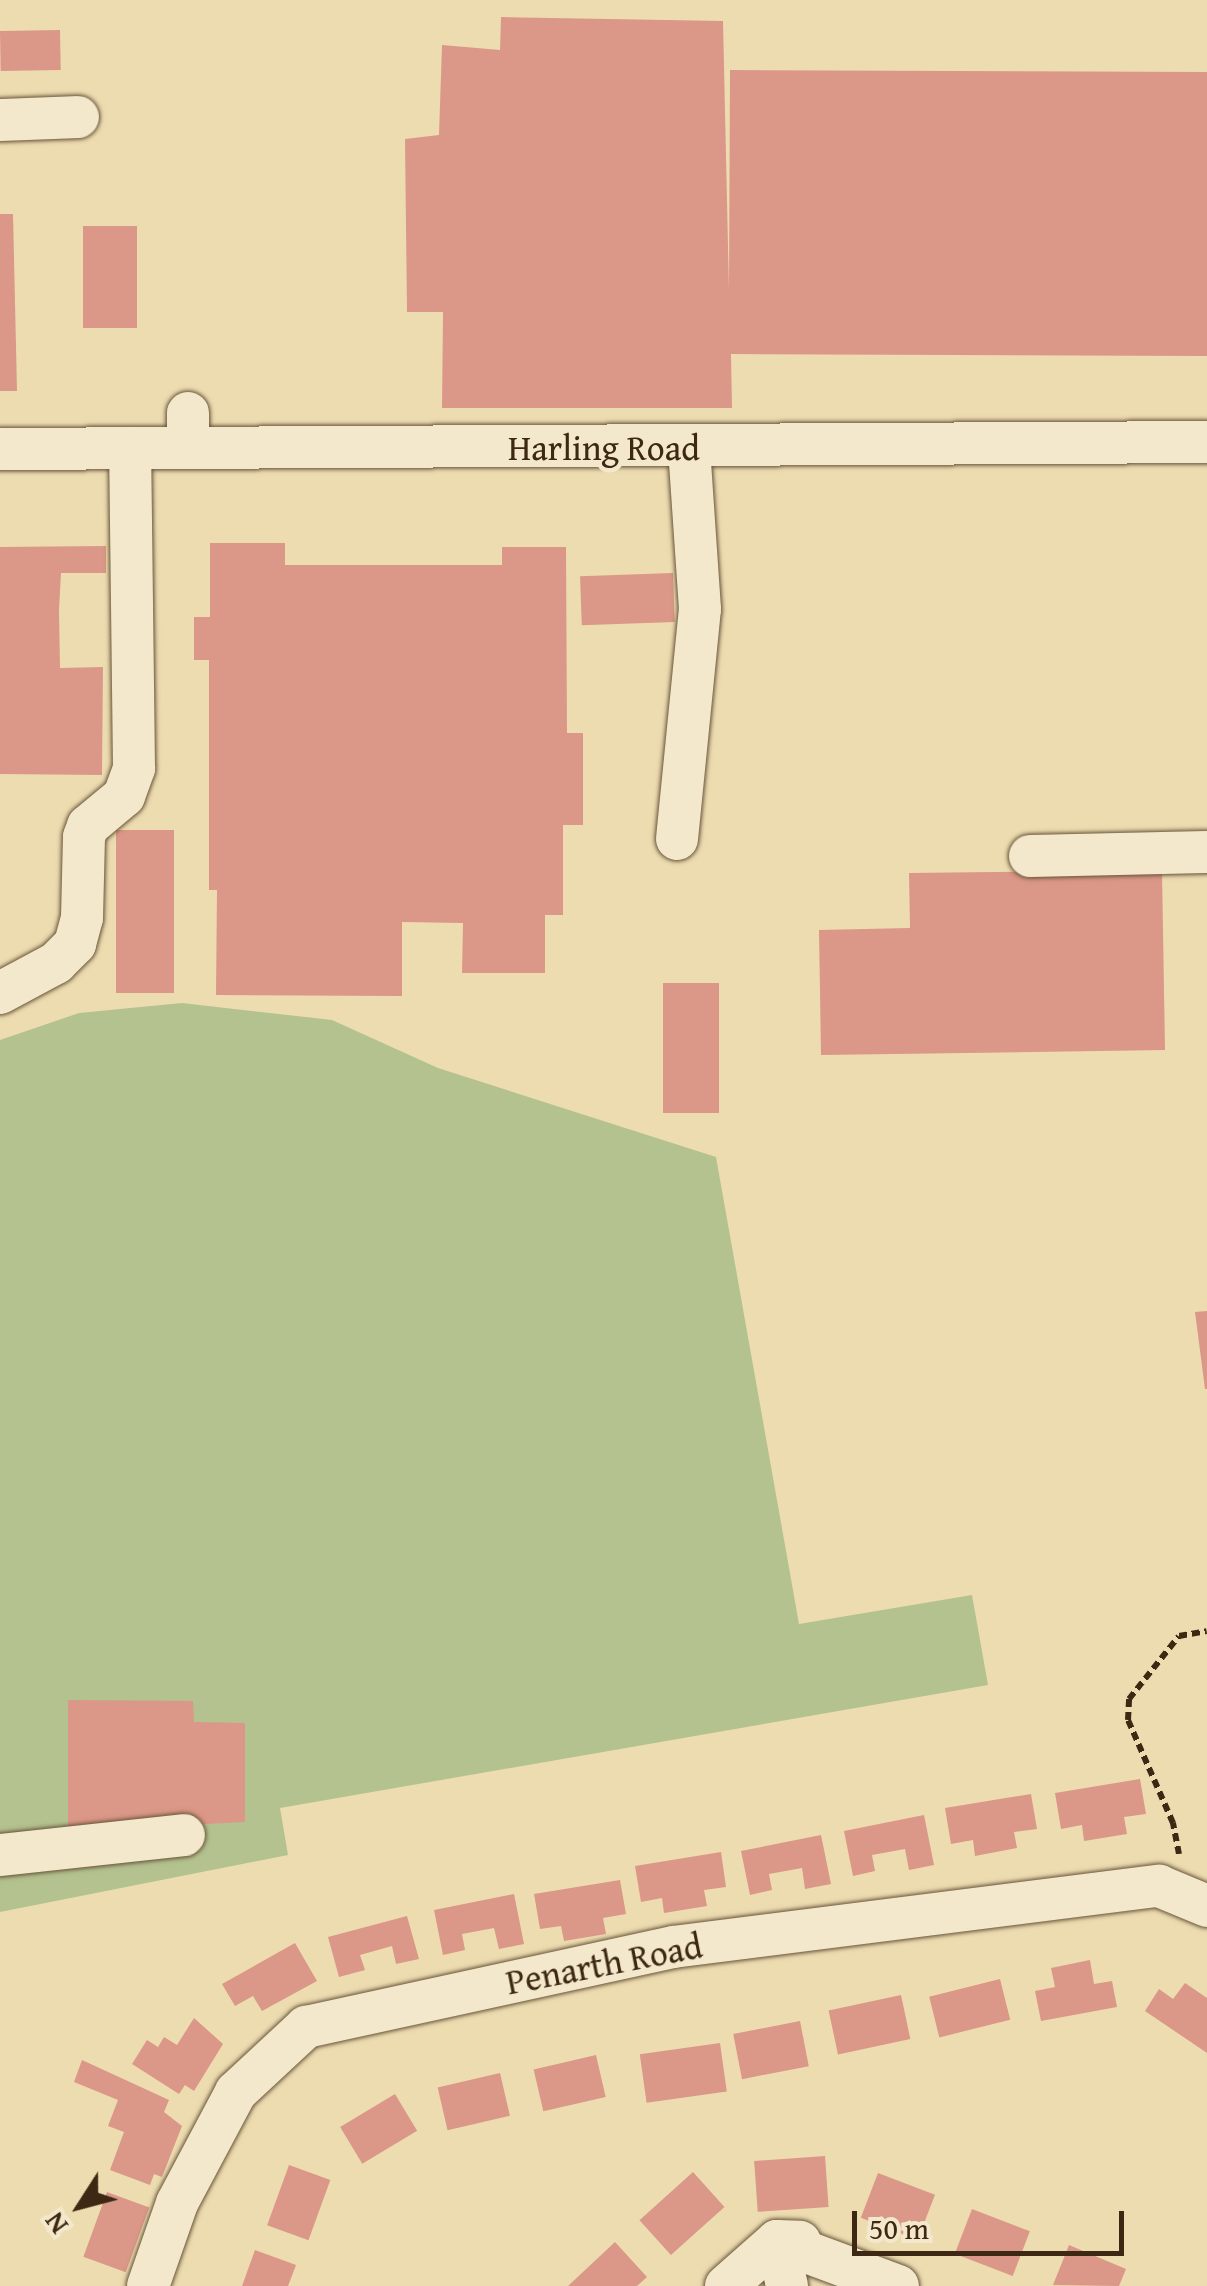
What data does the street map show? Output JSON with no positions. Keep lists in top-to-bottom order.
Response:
{
  "streets": {
    "street": ["Harling Road", "Penarth Road"]
  },
  "scale_bar": "50 m",
  "north": "bottom left"
}
